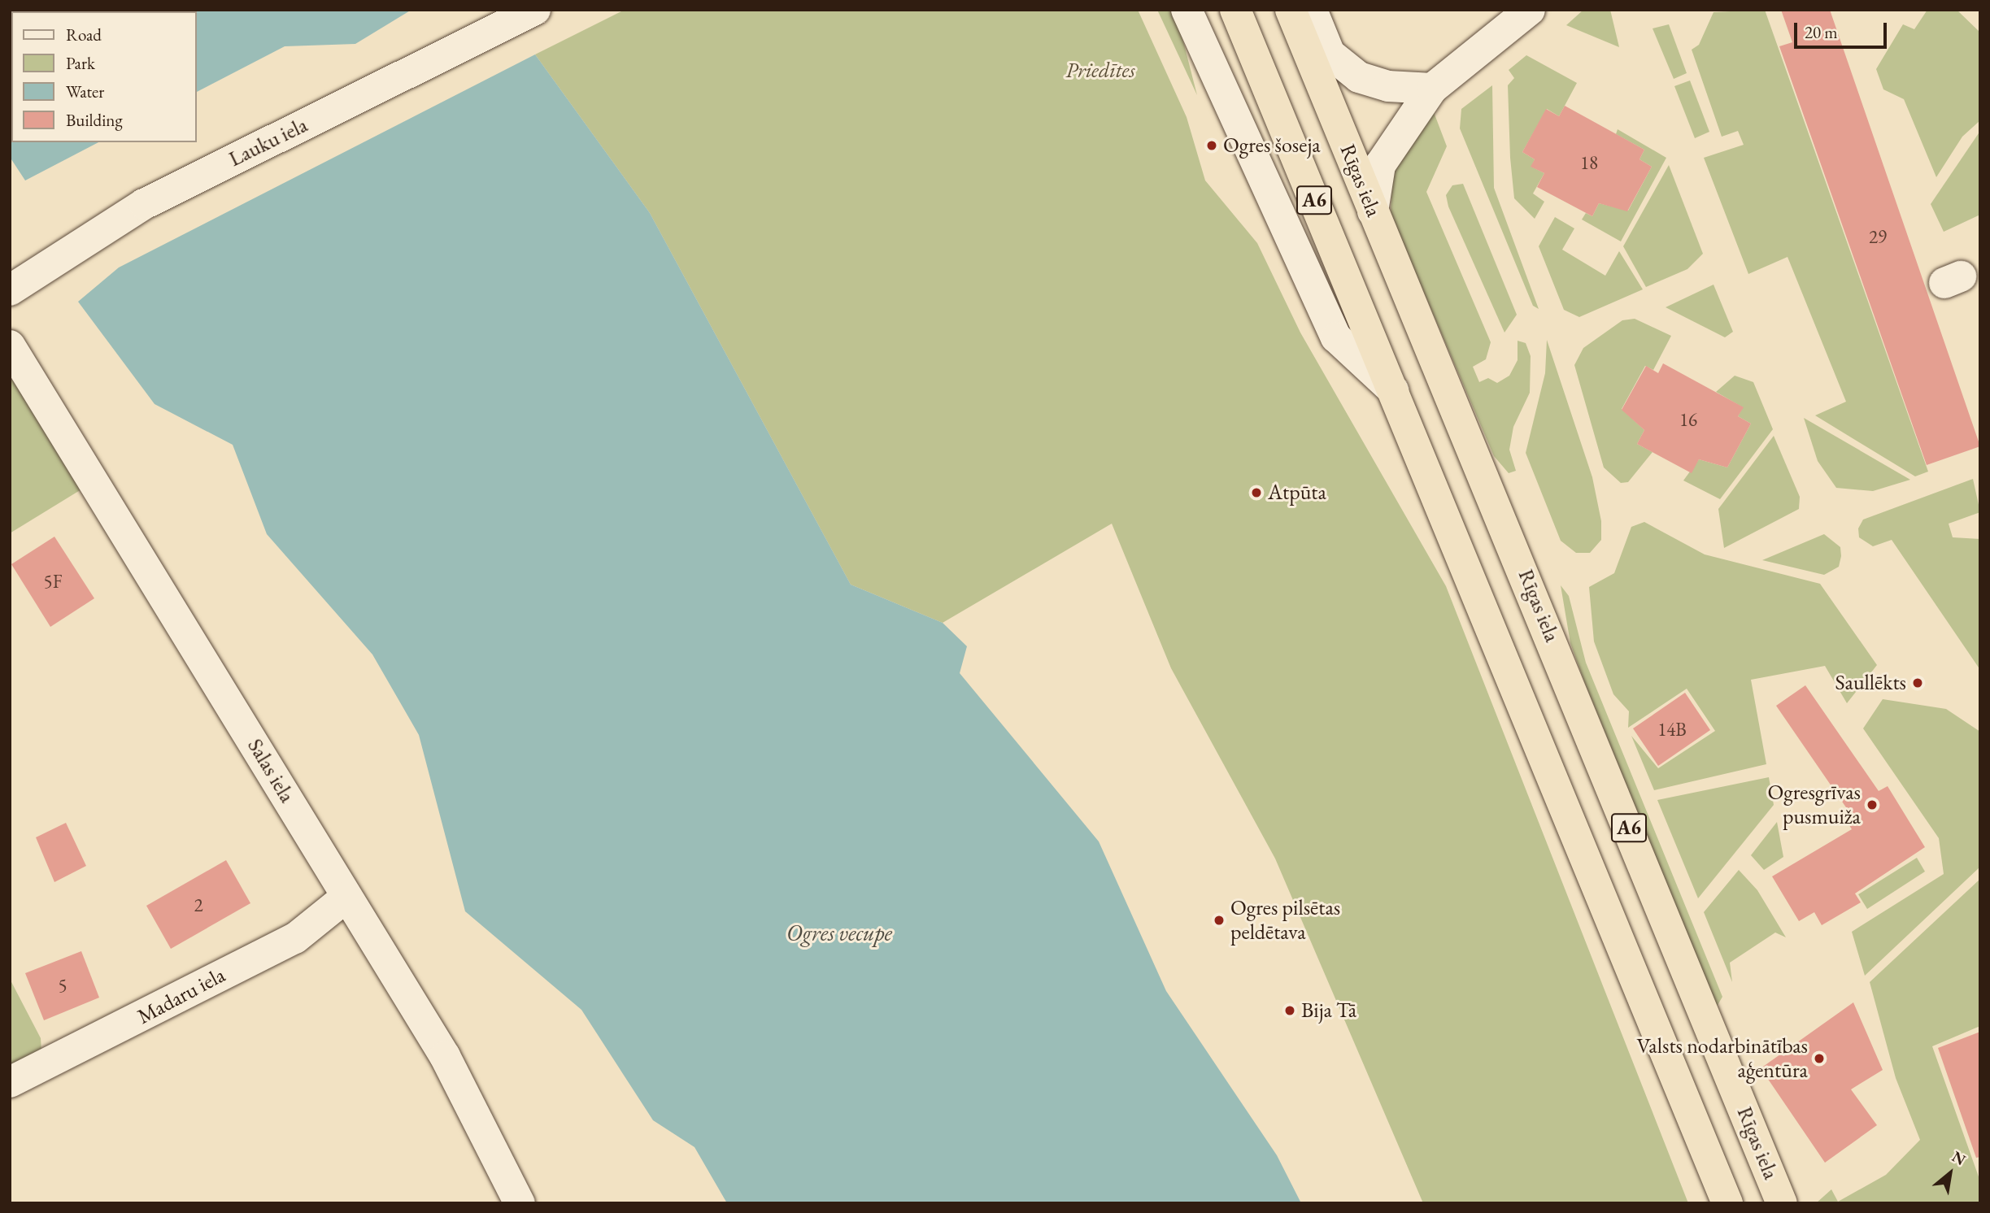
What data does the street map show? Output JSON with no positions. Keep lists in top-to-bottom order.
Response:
{
  "streets": {
    "highway": ["Rīgas iela", "A6"],
    "street": ["Lauku iela", "Salas iela", "Madaru iela"]
  },
  "crossings": [
    ["Salas iela", "Madaru iela"]
  ],
  "water": ["Ogres vecupe"],
  "parks": ["Priedītes"],
  "places": [
    "Ogres šoseja",
    "Atpūta",
    "Saullēkts",
    "Ogresgrīvas pusmuiža",
    "Ogres pilsētas peldētava",
    "Bija Tā",
    "Valsts nodarbinātības aģentūra"
  ],
  "house_numbers": [
    "18",
    "29",
    "16",
    "5F",
    "14B",
    "2",
    "5"
  ],
  "legend": [
    "Road",
    "Park",
    "Water",
    "Building"
  ],
  "scale_bar": "20 m",
  "north": "top right"
}
